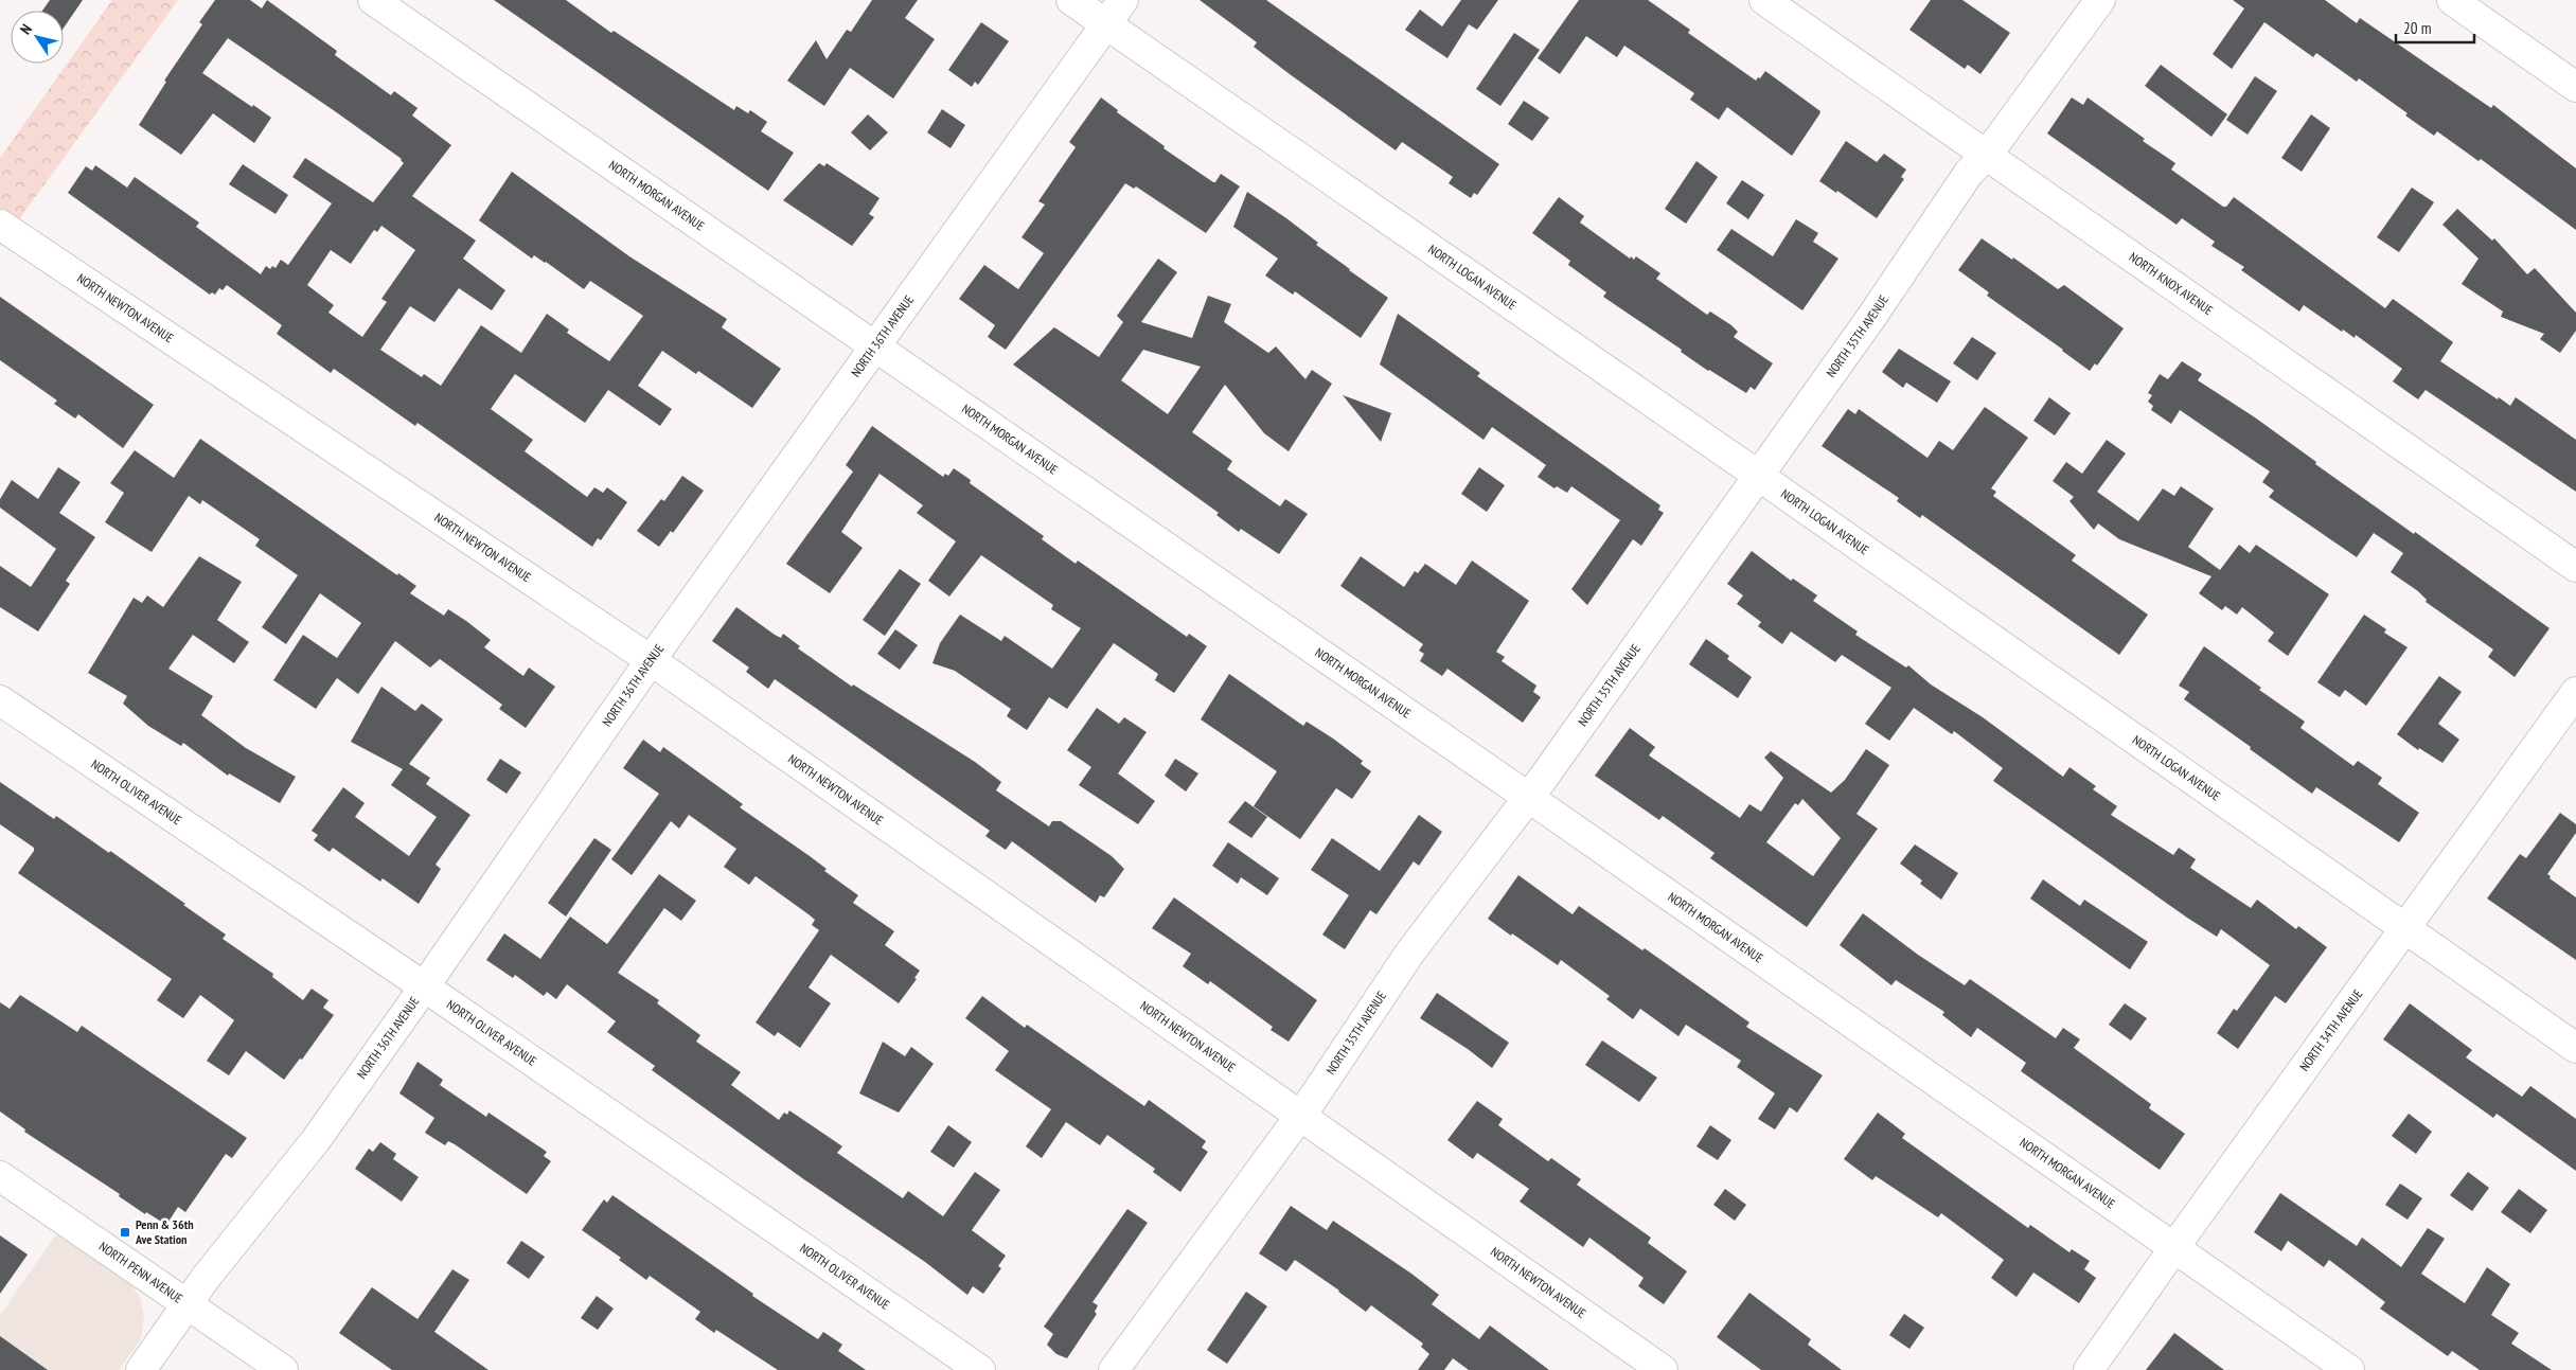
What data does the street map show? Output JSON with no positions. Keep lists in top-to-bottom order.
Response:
{
  "streets": {
    "street": [
      "NORTH MORGAN AVENUE",
      "NORTH LOGAN AVENUE",
      "NORTH KNOX AVENUE",
      "NORTH NEWTON AVENUE",
      "NORTH 36TH AVENUE",
      "NORTH 35TH AVENUE",
      "NORTH OLIVER AVENUE",
      "NORTH 34TH AVENUE",
      "NORTH PENN AVENUE"
    ]
  },
  "crossings": [
    ["NORTH MORGAN AVENUE", "NORTH 36TH AVENUE"],
    ["NORTH MORGAN AVENUE", "NORTH 35TH AVENUE"],
    ["NORTH MORGAN AVENUE", "NORTH 34TH AVENUE"],
    ["NORTH LOGAN AVENUE", "NORTH 36TH AVENUE"],
    ["NORTH LOGAN AVENUE", "NORTH 35TH AVENUE"],
    ["NORTH LOGAN AVENUE", "NORTH 34TH AVENUE"],
    ["NORTH KNOX AVENUE", "NORTH 35TH AVENUE"],
    ["NORTH NEWTON AVENUE", "NORTH 36TH AVENUE"],
    ["NORTH NEWTON AVENUE", "NORTH 35TH AVENUE"],
    ["NORTH 36TH AVENUE", "NORTH OLIVER AVENUE"],
    ["NORTH 36TH AVENUE", "NORTH PENN AVENUE"]
  ],
  "places": {
    "transit": ["Penn & 36th Ave Station"]
  },
  "scale_bar": "20 m",
  "north": "top left"
}
